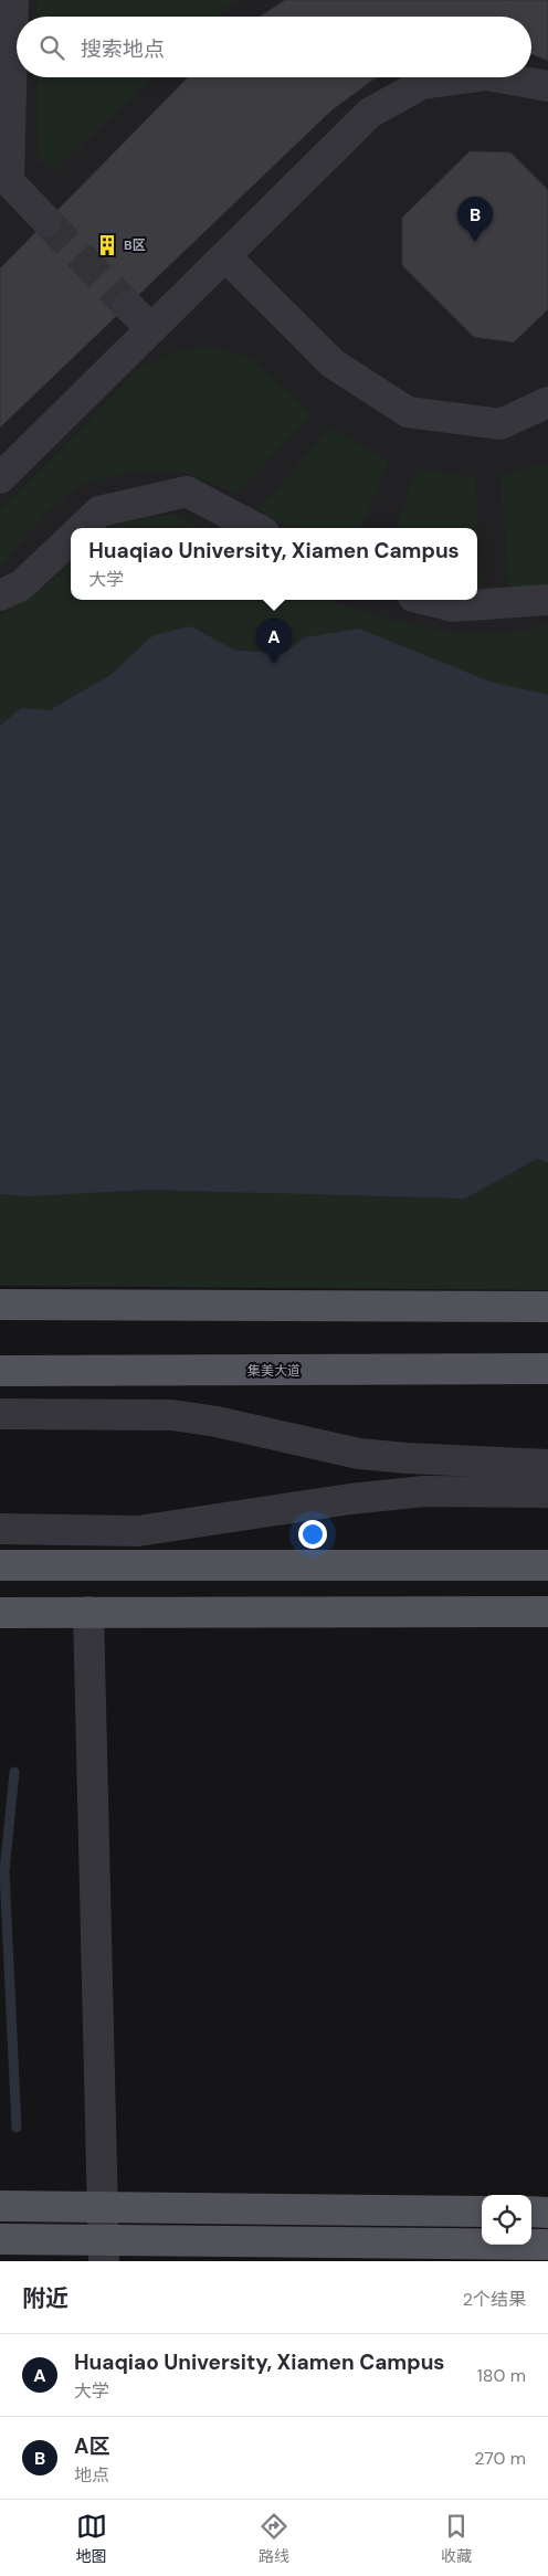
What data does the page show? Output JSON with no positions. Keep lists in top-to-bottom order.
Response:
{
  "streets": {
    "main road": ["集美大道"]
  },
  "places": {
    "building": ["B区"]
  },
  "page": {
    "search": "搜索地点",
    "pins": ["B", "A"],
    "popup": ["Huaqiao University, Xiamen Campus", "大学"],
    "heading": ["附近", "2个结果"],
    "list": [
      {
        "mark": "A",
        "name": "Huaqiao University, Xiamen Campus",
        "note": "大学",
        "value": "180 m"
      },
      {
        "mark": "B",
        "name": "A区",
        "note": "地点",
        "value": "270 m"
      }
    ],
    "nav": ["地图", "路线", "收藏"]
  }
}
